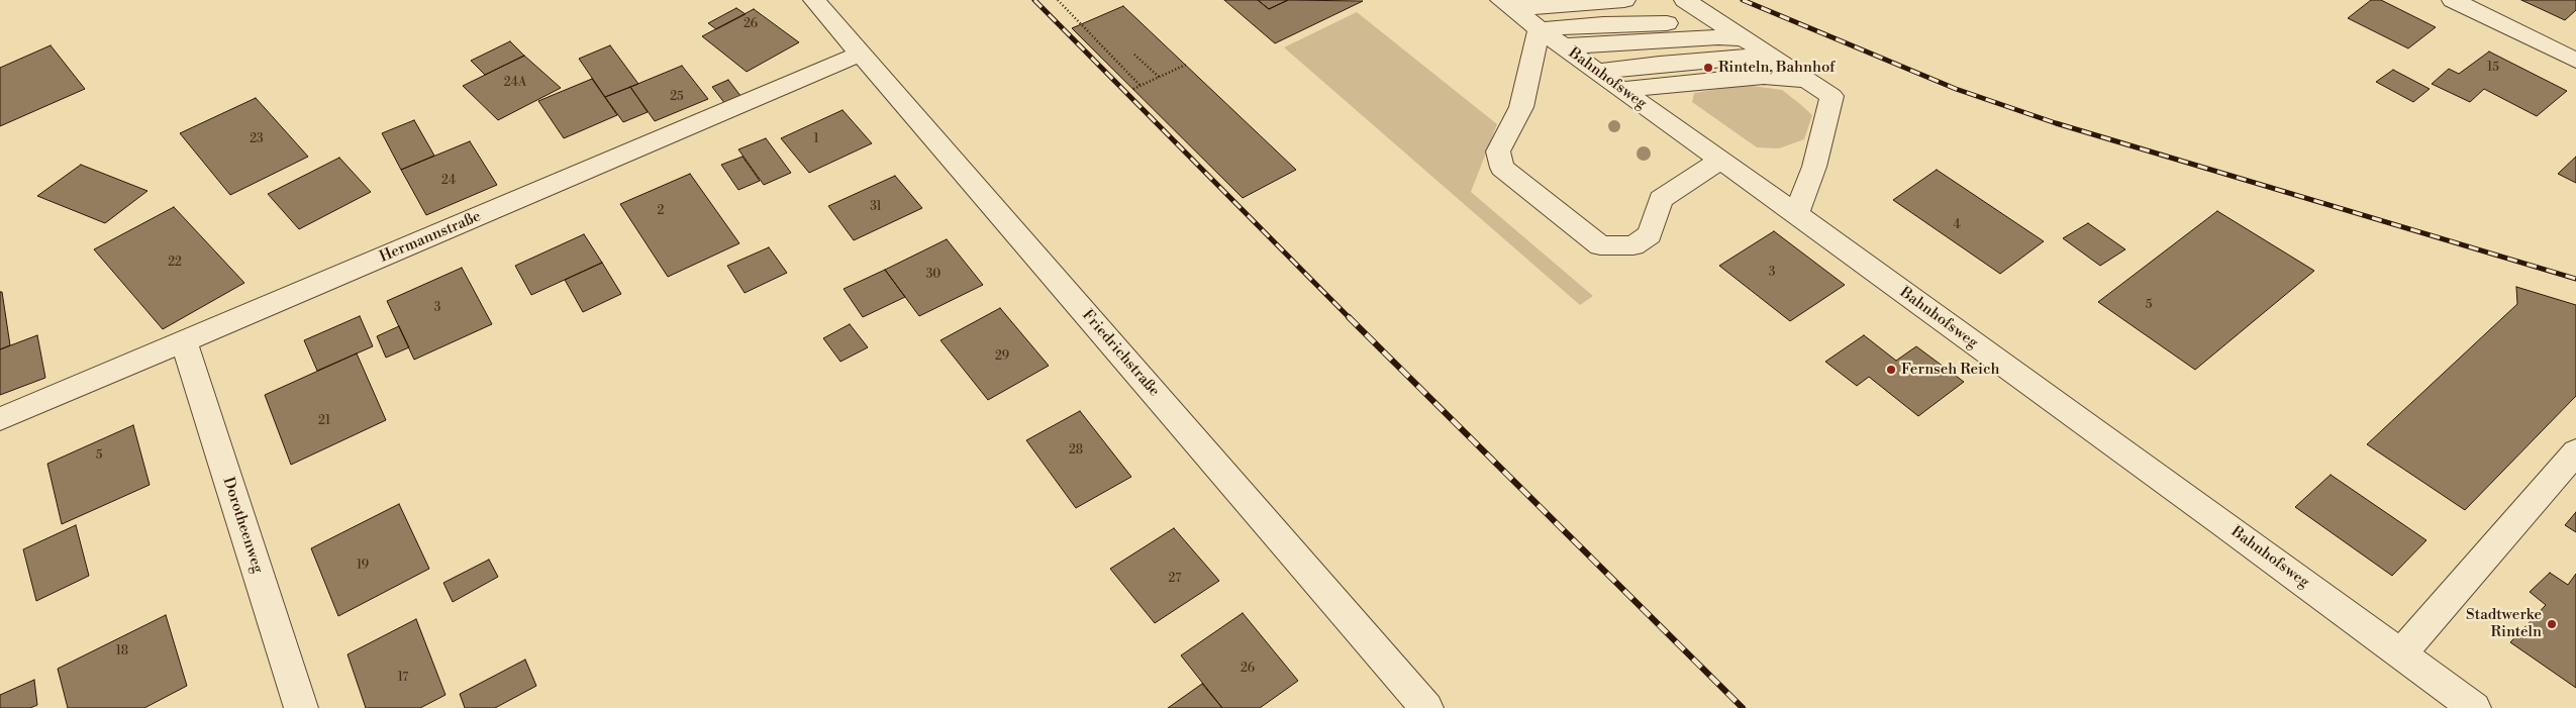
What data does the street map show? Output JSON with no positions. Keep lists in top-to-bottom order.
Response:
{
  "streets": {
    "street": [
      "Bahnhofsweg",
      "Hermannstraße",
      "Friedrichstraße",
      "Dorotheenweg"
    ]
  },
  "crossings": [
    ["Hermannstraße", "Friedrichstraße"],
    ["Hermannstraße", "Dorotheenweg"]
  ],
  "places": ["Rinteln, Bahnhof", "Fernseh Reich", "Stadtwerke Rinteln"],
  "house_numbers": [
    "26",
    "15",
    "24A",
    "25",
    "23",
    "1",
    "24",
    "31",
    "2",
    "4",
    "22",
    "3",
    "30",
    "5",
    "3",
    "29",
    "21",
    "28",
    "5",
    "19",
    "27",
    "18",
    "26",
    "17"
  ]
}
